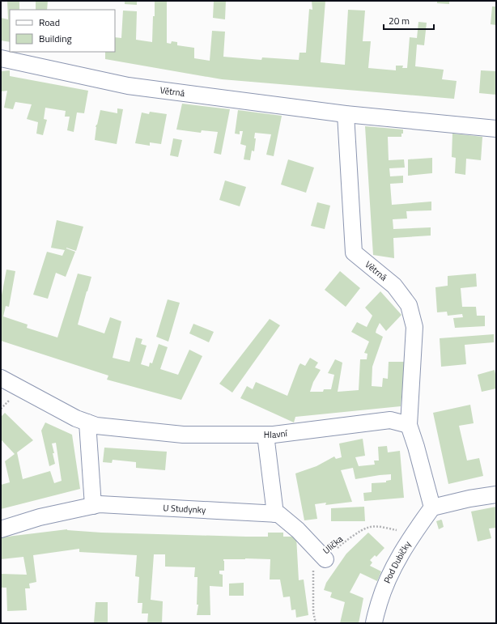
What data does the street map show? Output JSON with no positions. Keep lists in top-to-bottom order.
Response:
{
  "streets": {
    "street": [
      "Větrná",
      "Hlavní",
      "U Studynky",
      "Pod Dubičky"
    ],
    "path": ["Ulička"]
  },
  "crossings": [
    ["Větrná", "Hlavní"],
    ["U Studynky", "Ulička"],
    ["Ulička", "Pod Dubičky"]
  ],
  "legend": ["Road", "Building"],
  "scale_bar": "20 m"
}
